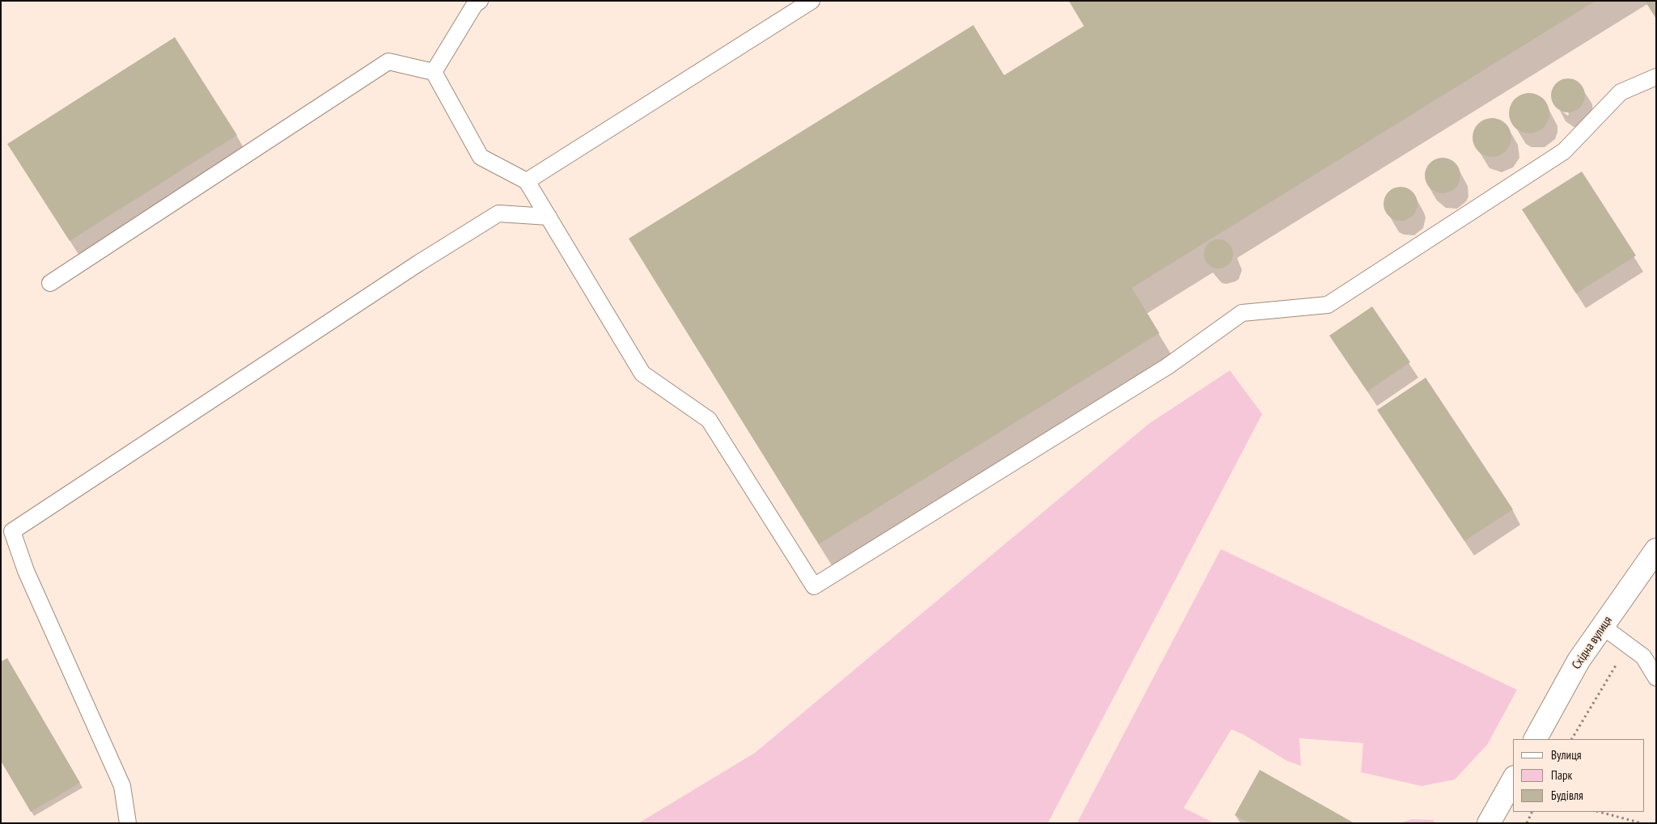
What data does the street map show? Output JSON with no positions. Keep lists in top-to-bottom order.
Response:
{
  "streets": {
    "main road": ["Східна вулиця"]
  },
  "legend": ["Вулиця", "Парк", "Будівля"]
}
